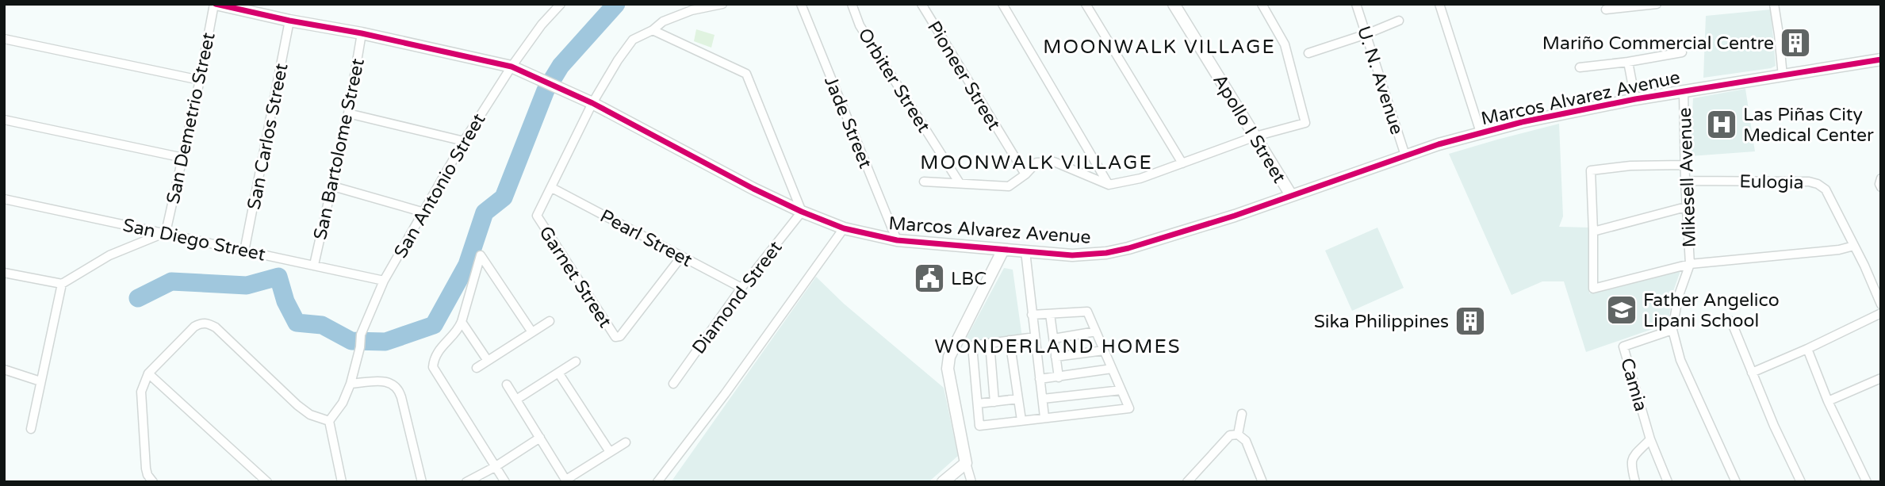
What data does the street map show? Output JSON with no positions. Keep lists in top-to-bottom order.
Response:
{
  "streets": {
    "main road": ["Marcos Alvarez Avenue", "Apollo I Street"],
    "street": [
      "Pioneer Street",
      "Orbiter Street",
      "U. N. Avenue",
      "San Demetrio Street",
      "Jade Street",
      "San Carlos Street",
      "San Bartolome Street",
      "Mikesell Avenue",
      "Eulogia",
      "San Antonio Street",
      "Pearl Street",
      "San Diego Street",
      "Garnet Street",
      "Diamond Street",
      "Camia"
    ]
  },
  "crossings": [
    ["U. N. Avenue", "Marcos Alvarez Avenue"],
    ["Marcos Alvarez Avenue", "San Demetrio Street"],
    ["Marcos Alvarez Avenue", "Jade Street"],
    ["Marcos Alvarez Avenue", "Apollo I Street"],
    ["Marcos Alvarez Avenue", "San Carlos Street"],
    ["Marcos Alvarez Avenue", "San Bartolome Street"],
    ["Marcos Alvarez Avenue", "Mikesell Avenue"],
    ["Marcos Alvarez Avenue", "San Antonio Street"],
    ["Marcos Alvarez Avenue", "Diamond Street"],
    ["San Demetrio Street", "San Diego Street"],
    ["San Carlos Street", "San Diego Street"],
    ["San Bartolome Street", "San Diego Street"],
    ["Mikesell Avenue", "Eulogia"],
    ["San Antonio Street", "San Diego Street"],
    ["Pearl Street", "Garnet Street"],
    ["Pearl Street", "Diamond Street"]
  ],
  "districts": ["MOONWALK VILLAGE", "MOONWALK VILLAGE", "WONDERLAND HOMES"],
  "places": {
    "building": ["Mariño Commercial Centre", "Sika Philippines"],
    "hospital": ["Las Piñas City Medical Center"],
    "public building": ["LBC"],
    "school or university": ["Father Angelico Lipani School"]
  }
}
